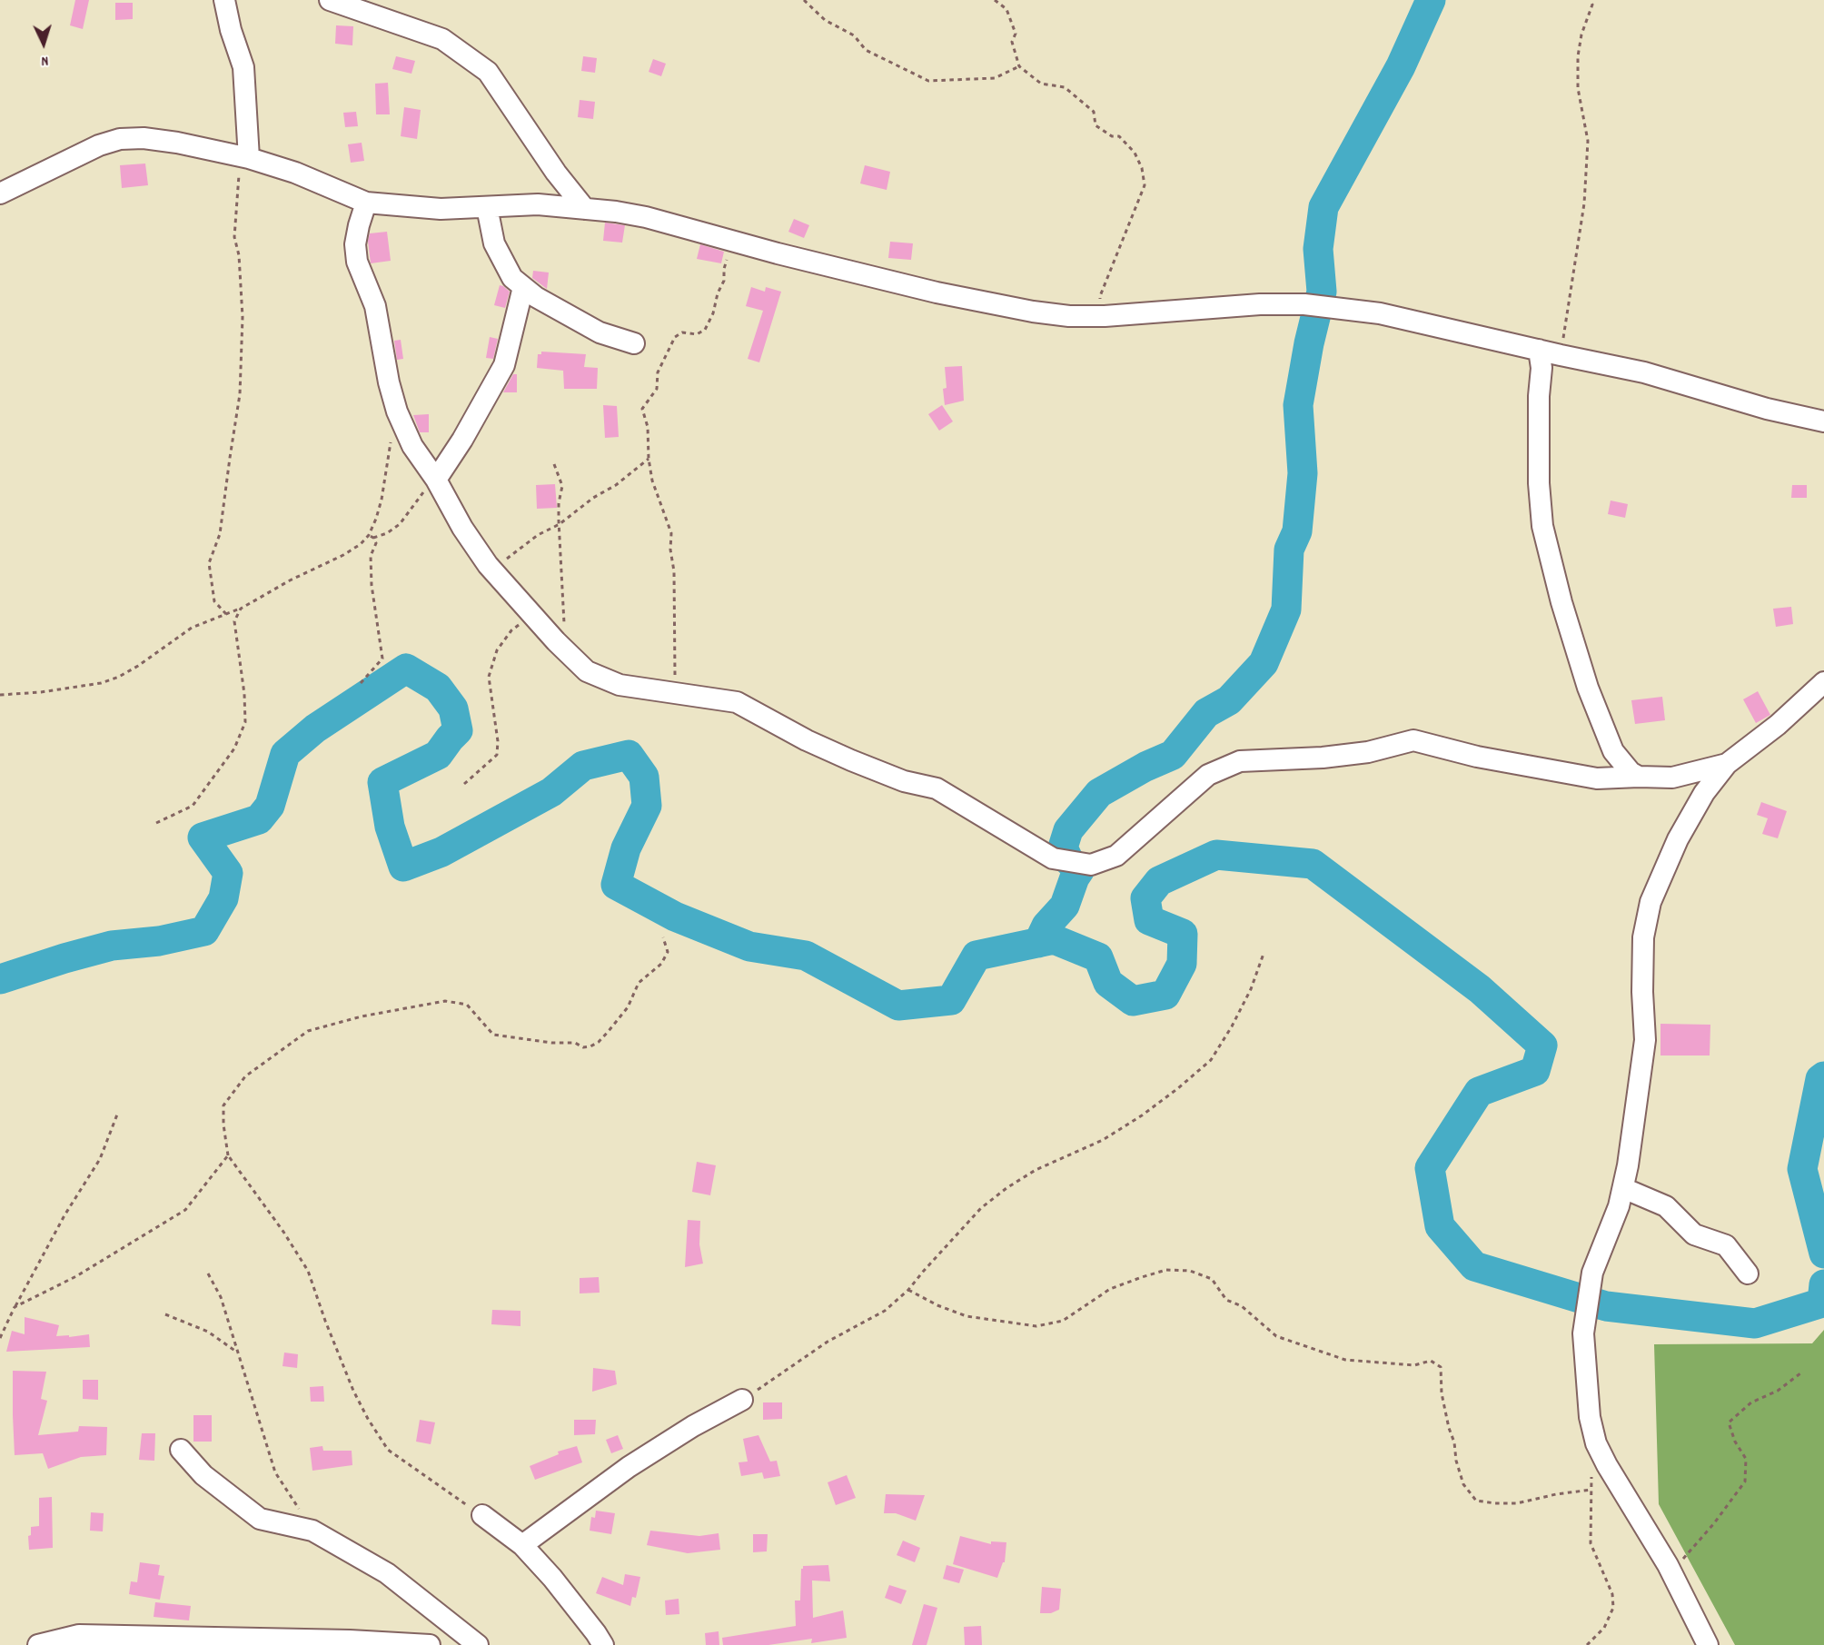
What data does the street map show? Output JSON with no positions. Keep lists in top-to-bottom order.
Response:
{
  "north": "bottom"
}
